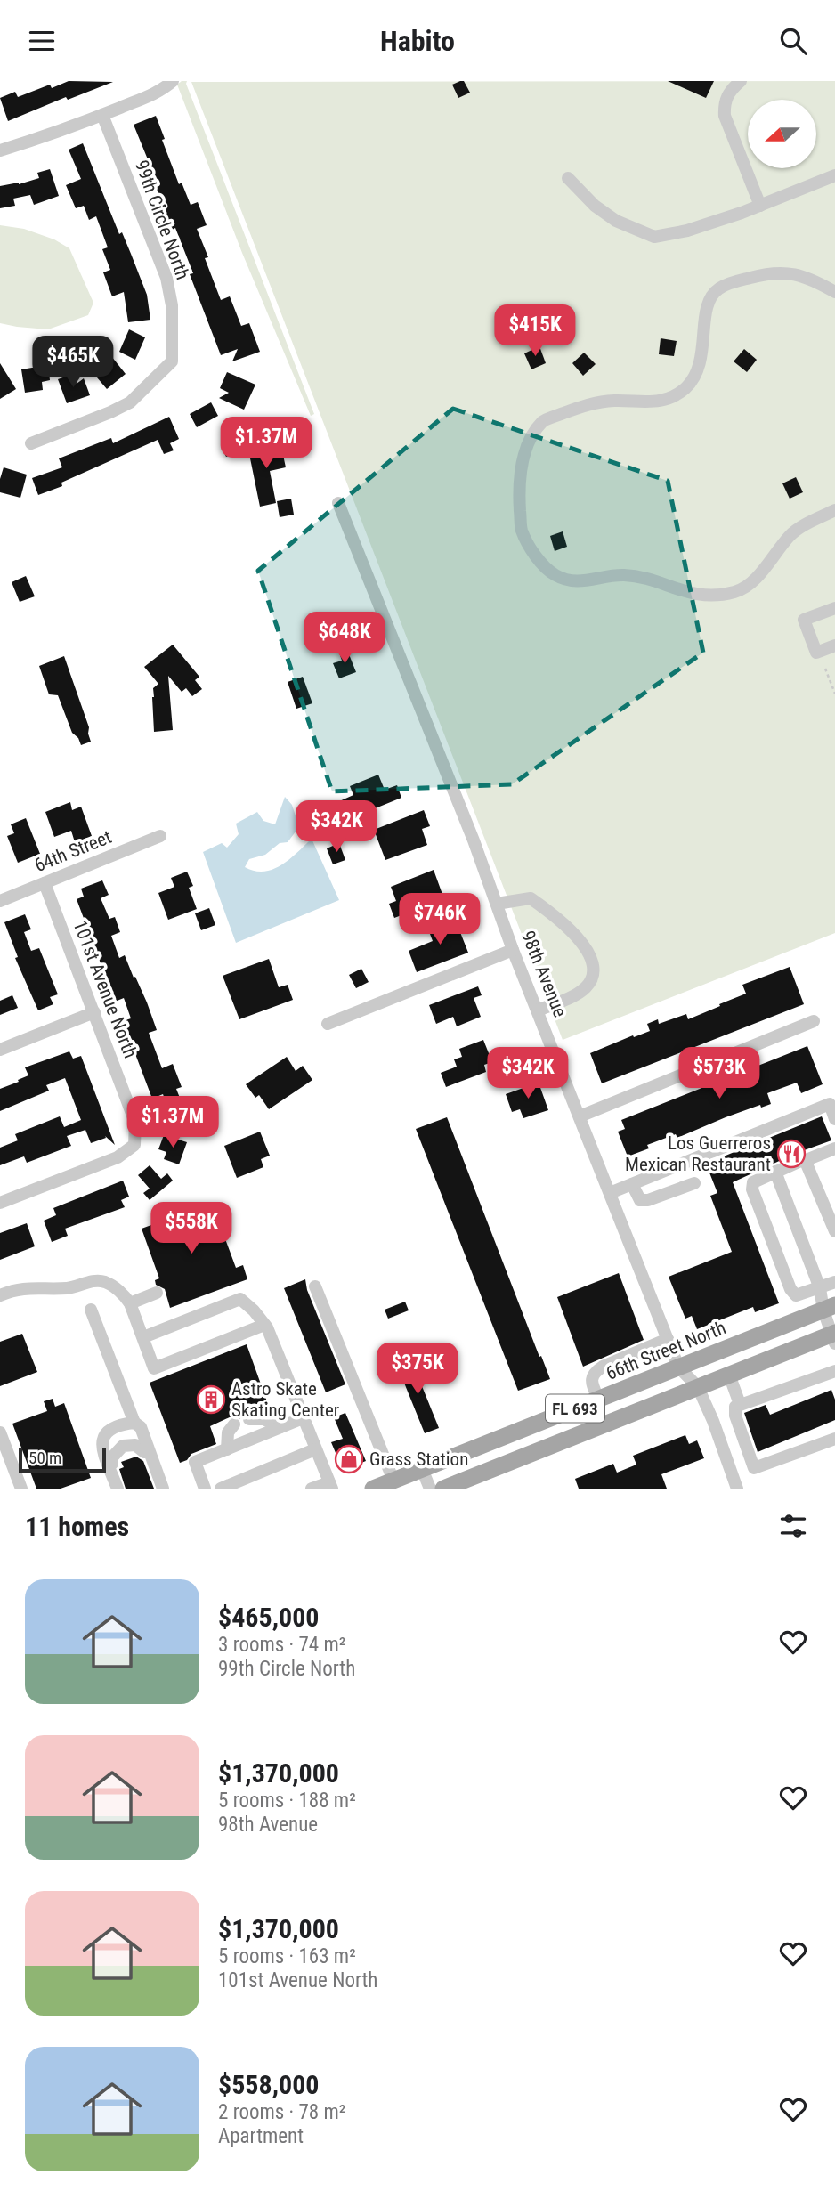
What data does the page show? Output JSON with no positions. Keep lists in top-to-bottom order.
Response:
{
  "streets": {
    "main road": ["66th Street North", "FL 693"],
    "street": [
      "99th Circle North",
      "64th Street",
      "98th Avenue",
      "101st Avenue North"
    ]
  },
  "crossings": [
    ["64th Street", "101st Avenue North"],
    ["98th Avenue", "66th Street North"],
    ["98th Avenue", "FL 693"]
  ],
  "places": {
    "restaurant": ["Los Guerreros Mexican Restaurant"],
    "building": ["Astro Skate Skating Center"],
    "shop": ["Grass Station"]
  },
  "scale_bar": "50 m",
  "north": "left",
  "page": {
    "header": "Habito",
    "price": [
      "$415K",
      "$465K",
      "$1.37M",
      "$648K",
      "$342K",
      "$746K",
      "$342K",
      "$573K",
      "$1.37M",
      "$558K",
      "$375K"
    ],
    "scale": "50 m",
    "heading": "11 homes",
    "list": [
      {
        "name": "$465,000",
        "note": "3 rooms · 74 m² · 99th Circle North"
      },
      {
        "name": "$1,370,000",
        "note": "5 rooms · 188 m² · 98th Avenue"
      },
      {
        "name": "$1,370,000",
        "note": "5 rooms · 163 m² · 101st Avenue North"
      },
      {
        "name": "$558,000",
        "note": "2 rooms · 78 m² · Apartment"
      }
    ]
  }
}
